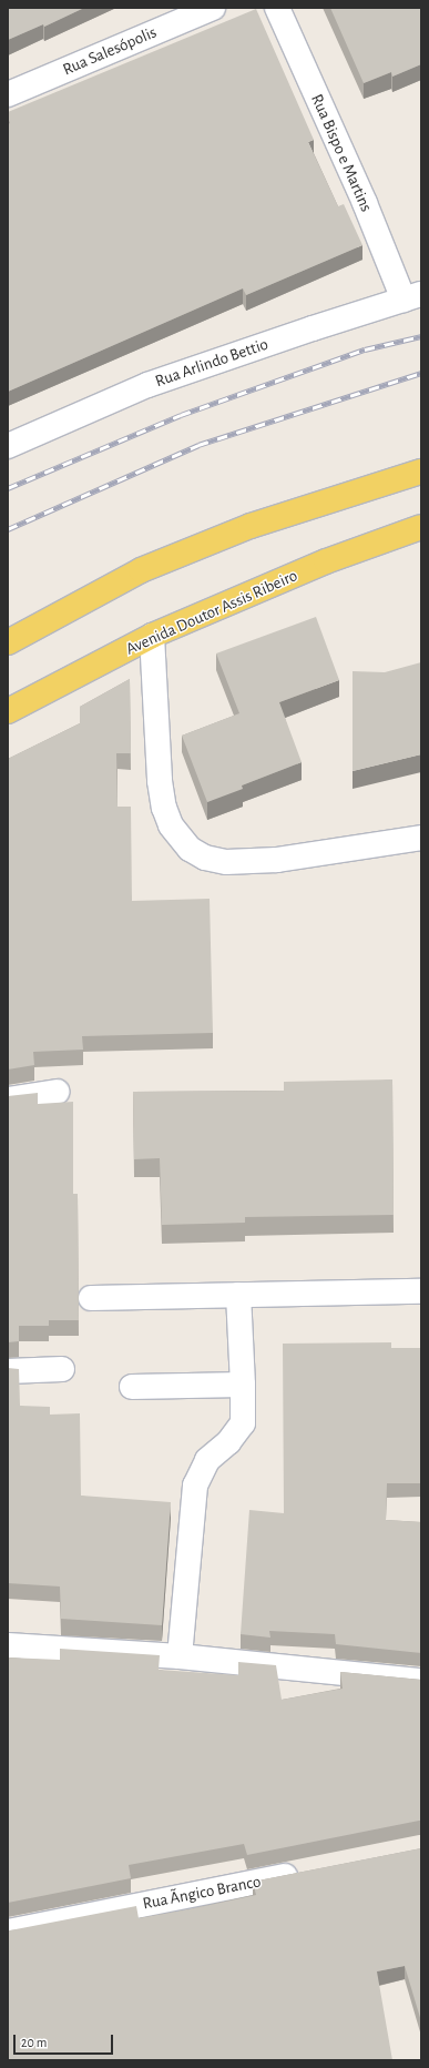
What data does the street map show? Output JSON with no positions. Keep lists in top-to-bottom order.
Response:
{
  "streets": {
    "main road": ["Avenida Doutor Assis Ribeiro"],
    "street": [
      "Rua Salesópolis",
      "Rua Bispo e Martins",
      "Rua Arlindo Bettio",
      "Rua Ãngico Branco"
    ]
  },
  "crossings": [
    ["Rua Bispo e Martins", "Rua Arlindo Bettio"]
  ],
  "scale_bar": "20 m"
}
